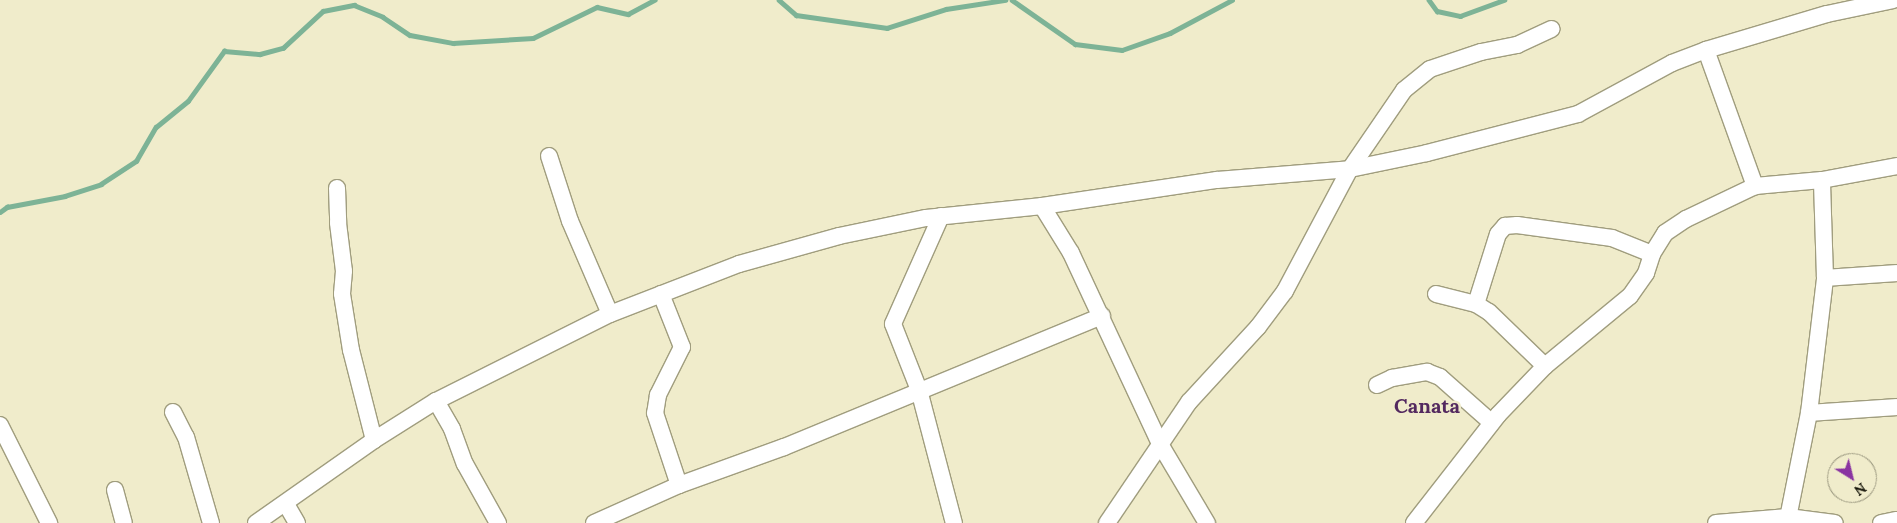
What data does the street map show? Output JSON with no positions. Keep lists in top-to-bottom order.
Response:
{
  "districts": ["Canata"],
  "north": "bottom right"
}
